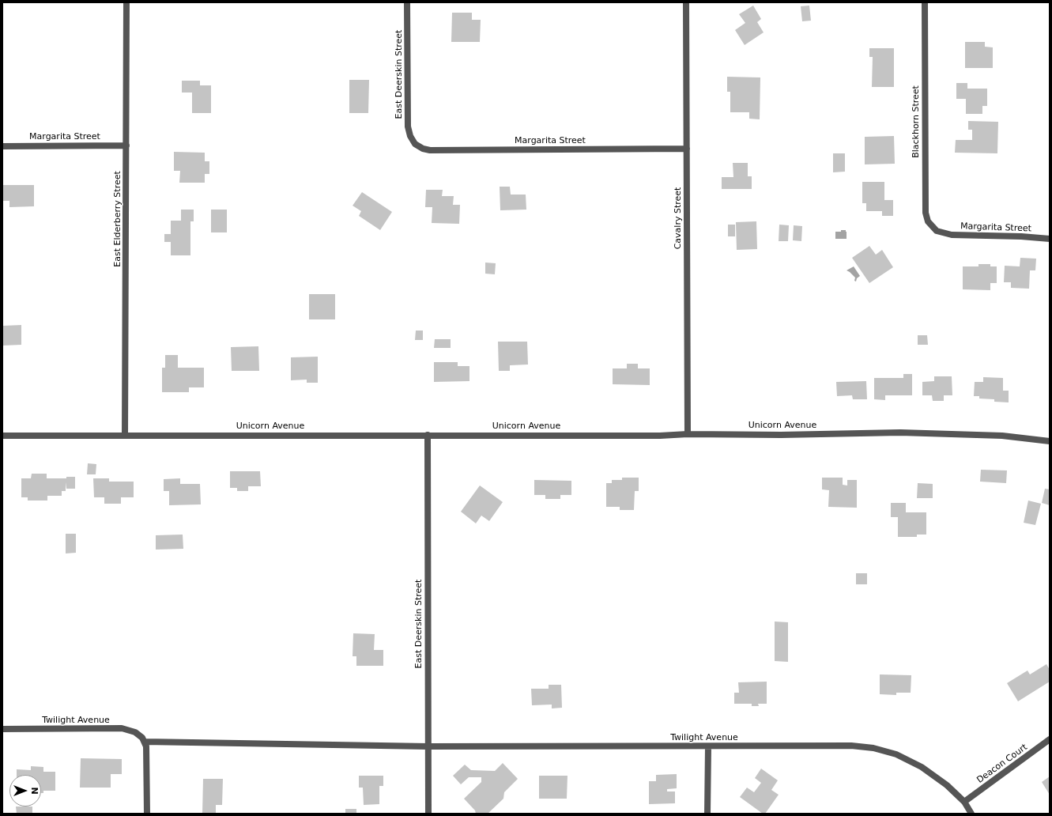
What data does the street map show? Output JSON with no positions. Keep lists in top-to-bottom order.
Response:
{
  "streets": {
    "street": [
      "East Deerskin Street",
      "Blackhorn Street",
      "Margarita Street",
      "Cavalry Street",
      "East Elderberry Street",
      "Unicorn Avenue",
      "Twilight Avenue",
      "Deacon Court"
    ]
  },
  "crossings": [
    ["East Deerskin Street", "Margarita Street"],
    ["East Deerskin Street", "Unicorn Avenue"],
    ["East Deerskin Street", "Twilight Avenue"],
    ["Blackhorn Street", "Margarita Street"],
    ["Margarita Street", "Cavalry Street"],
    ["Margarita Street", "East Elderberry Street"],
    ["Cavalry Street", "Unicorn Avenue"],
    ["East Elderberry Street", "Unicorn Avenue"],
    ["Twilight Avenue", "Deacon Court"]
  ],
  "north": "right"
}
